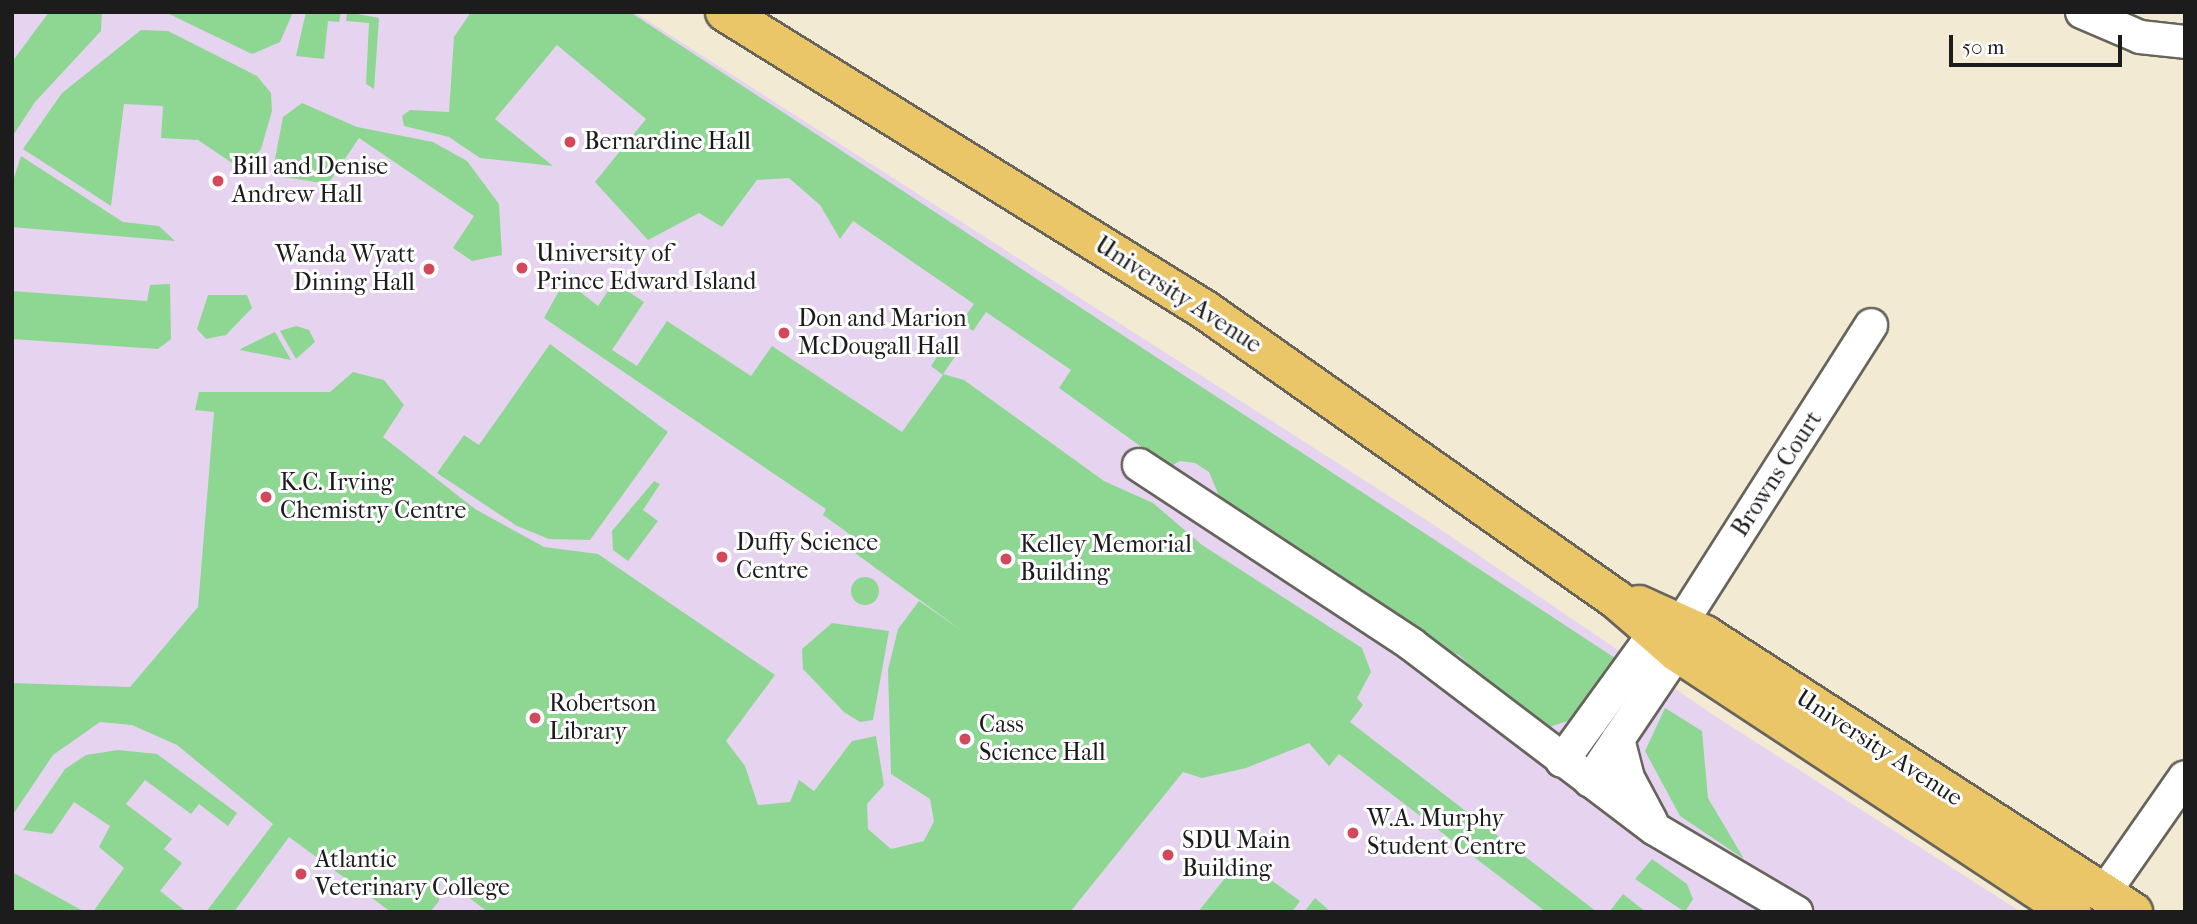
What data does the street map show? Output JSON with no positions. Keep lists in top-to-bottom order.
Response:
{
  "streets": {
    "main road": ["University Avenue"],
    "street": ["Browns Court"]
  },
  "crossings": [
    ["University Avenue", "Browns Court"]
  ],
  "places": [
    "Bernardine Hall",
    "Bill and Denise Andrew Hall",
    "University of Prince Edward Island",
    "Wanda Wyatt Dining Hall",
    "Don and Marion McDougall Hall",
    "K.C. Irving Chemistry Centre",
    "Duffy Science Centre",
    "Kelley Memorial Building",
    "Robertson Library",
    "Cass Science Hall",
    "W.A. Murphy Student Centre",
    "SDU Main Building",
    "Atlantic Veterinary College"
  ],
  "scale_bar": "50 m"
}
